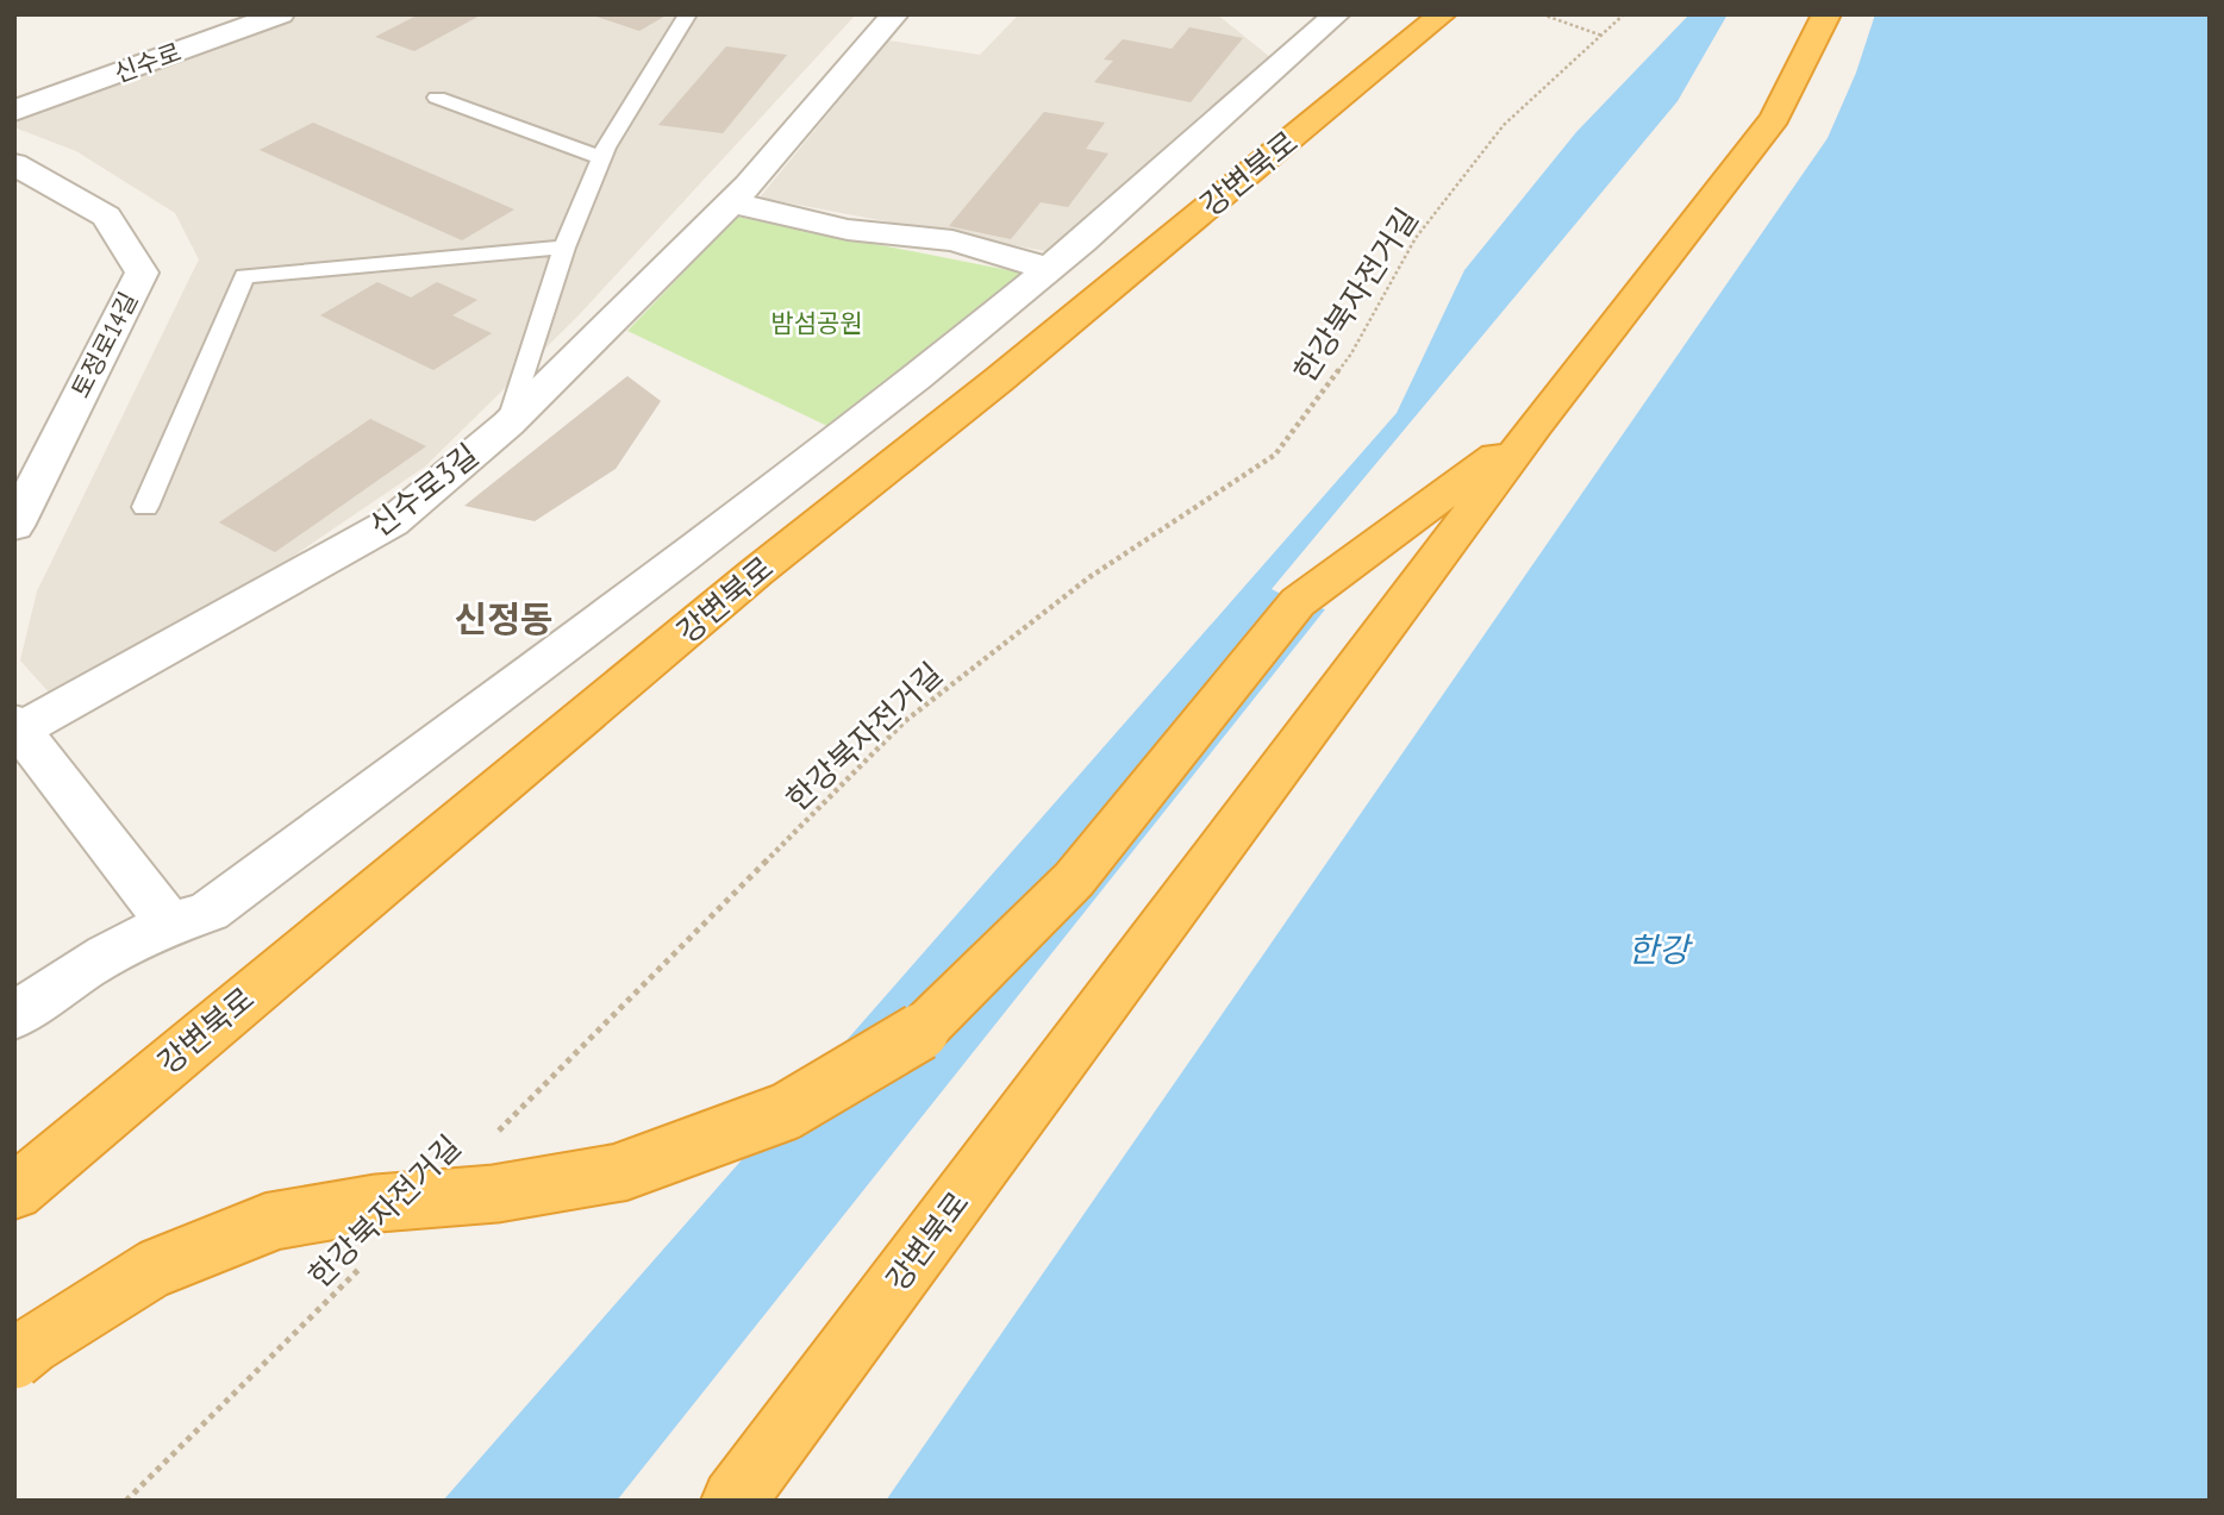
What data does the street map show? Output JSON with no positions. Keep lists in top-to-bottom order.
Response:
{
  "streets": {
    "highway": ["강변북로"],
    "street": ["신수로", "토정로14길", "신수로3길"],
    "path": ["한강북자전거길"]
  },
  "districts": ["신정동"],
  "water": ["한강"],
  "parks": ["밤섬공원"]
}
